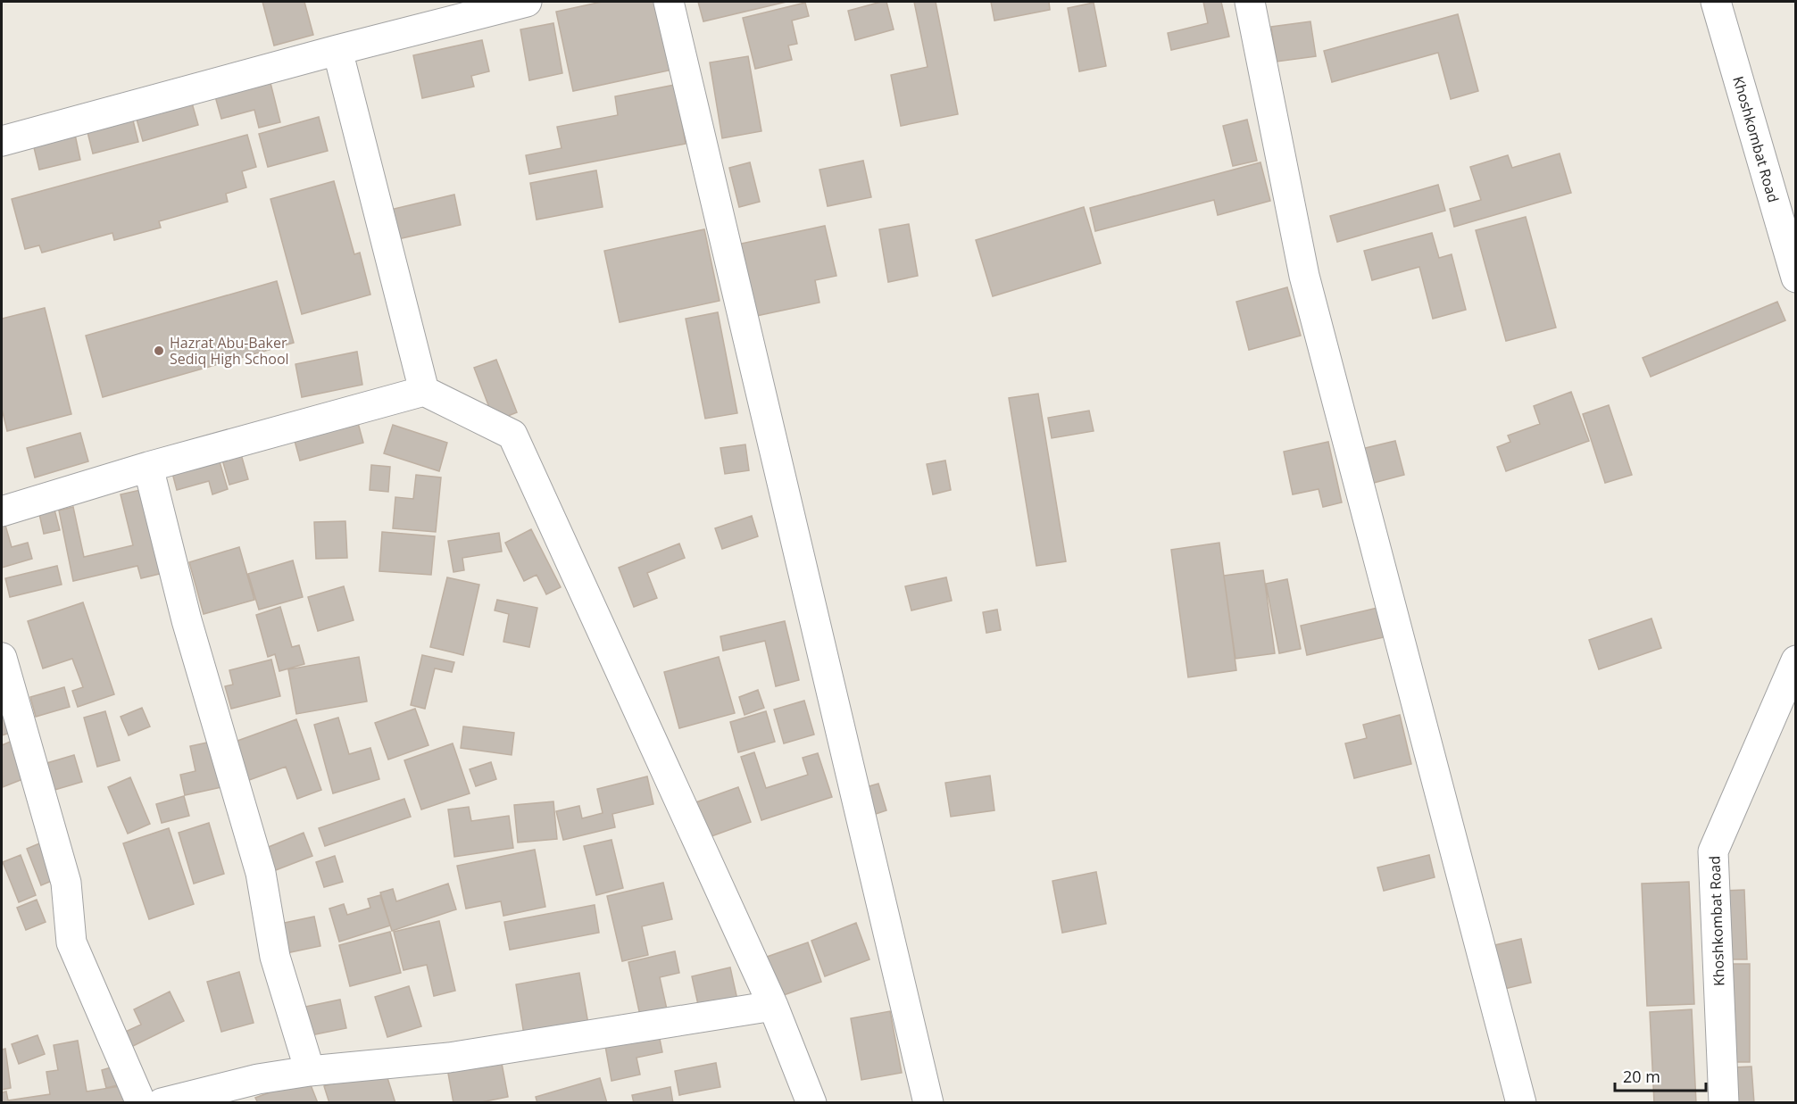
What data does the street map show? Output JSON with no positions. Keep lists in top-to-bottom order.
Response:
{
  "streets": {
    "street": ["Khoshkombat Road"]
  },
  "places": ["Hazrat Abu-Baker Sediq High School"],
  "scale_bar": "20 m"
}
